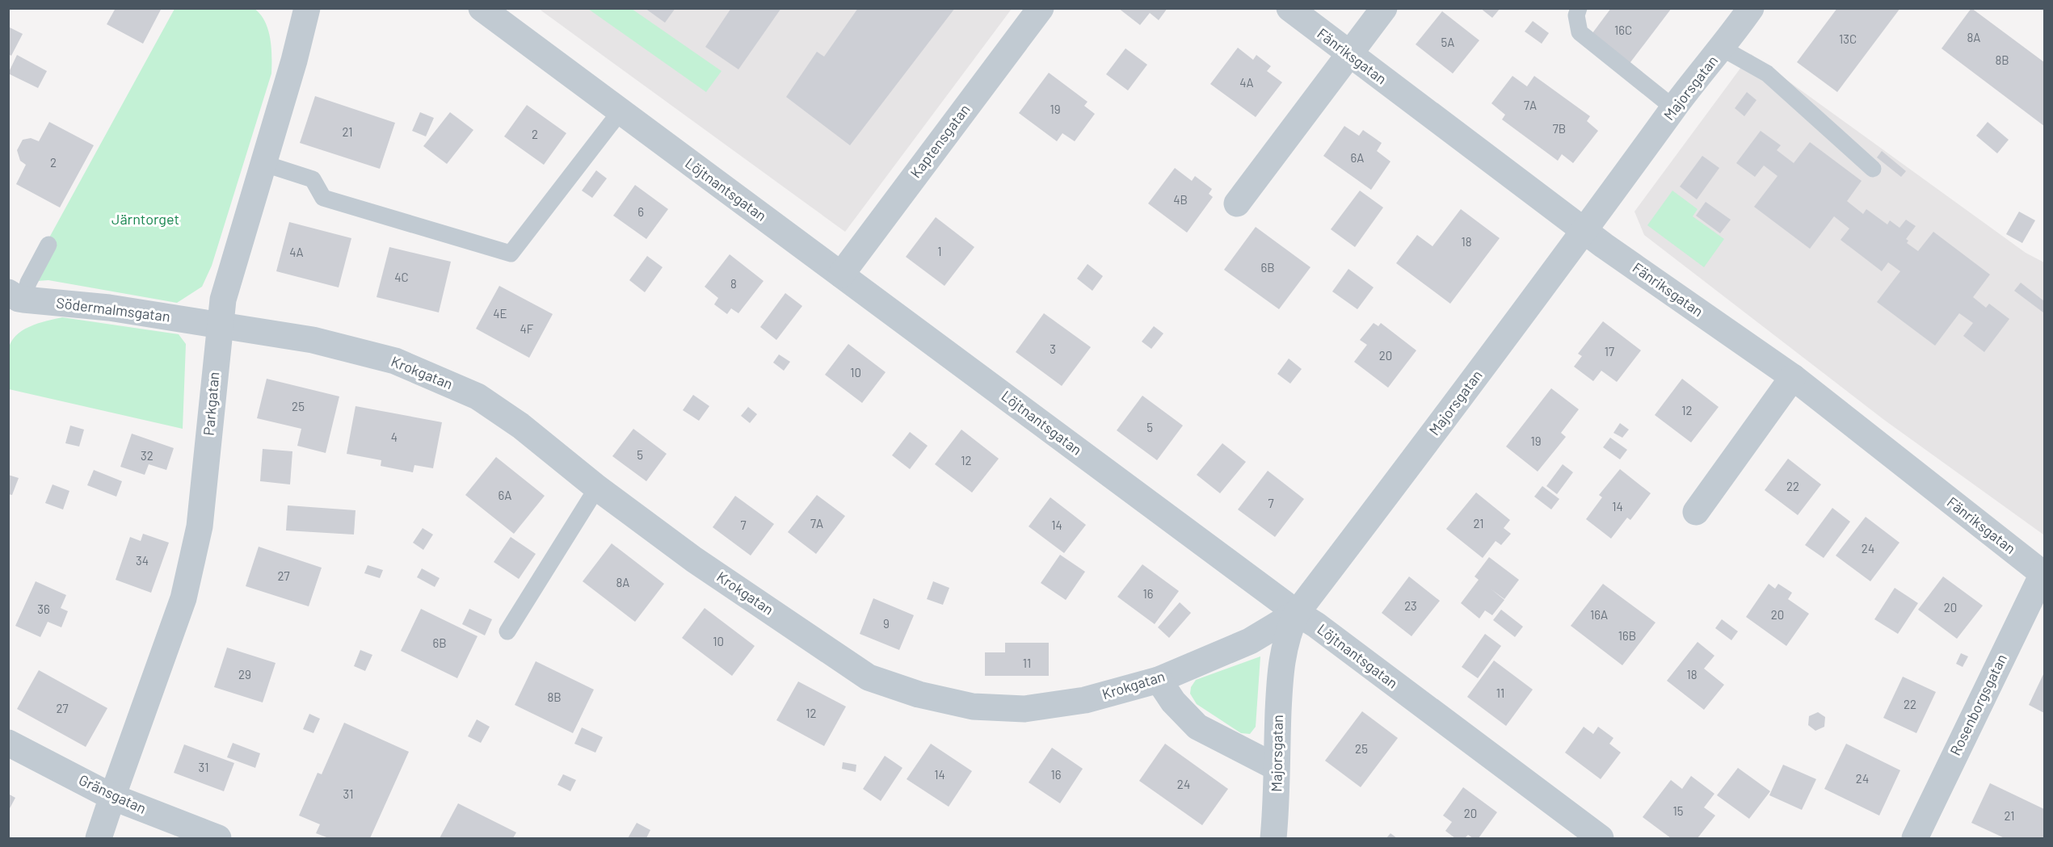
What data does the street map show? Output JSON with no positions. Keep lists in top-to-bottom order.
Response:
{
  "streets": {
    "street": [
      "Fänriksgatan",
      "Majorsgatan",
      "Kaptensgatan",
      "Löjtnantsgatan",
      "Södermalmsgatan",
      "Krokgatan",
      "Parkgatan",
      "Rosenborgsgatan",
      "Gränsgatan"
    ]
  },
  "crossings": [
    ["Fänriksgatan", "Majorsgatan"],
    ["Fänriksgatan", "Rosenborgsgatan"],
    ["Majorsgatan", "Löjtnantsgatan"],
    ["Majorsgatan", "Krokgatan"],
    ["Kaptensgatan", "Löjtnantsgatan"],
    ["Löjtnantsgatan", "Krokgatan"],
    ["Södermalmsgatan", "Krokgatan"],
    ["Södermalmsgatan", "Parkgatan"],
    ["Krokgatan", "Parkgatan"],
    ["Parkgatan", "Gränsgatan"]
  ],
  "parks": ["Järntorget"],
  "house_numbers": [
    "16C",
    "8A",
    "13C",
    "5A",
    "8B",
    "4A",
    "7A",
    "19",
    "7B",
    "21",
    "2",
    "6A",
    "2",
    "4B",
    "6",
    "18",
    "1",
    "4A",
    "6B",
    "4C",
    "8",
    "4E",
    "4F",
    "3",
    "17",
    "20",
    "10",
    "25",
    "12",
    "5",
    "4",
    "19",
    "5",
    "32",
    "12",
    "22",
    "6A",
    "7",
    "14",
    "7A",
    "21",
    "7",
    "14",
    "24",
    "34",
    "27",
    "8A",
    "16",
    "23",
    "20",
    "36",
    "16A",
    "20",
    "9",
    "16B",
    "10",
    "6B",
    "11",
    "29",
    "18",
    "11",
    "8B",
    "22",
    "27",
    "12",
    "25",
    "31",
    "14",
    "16",
    "24",
    "24",
    "31",
    "15",
    "20",
    "21"
  ]
}
